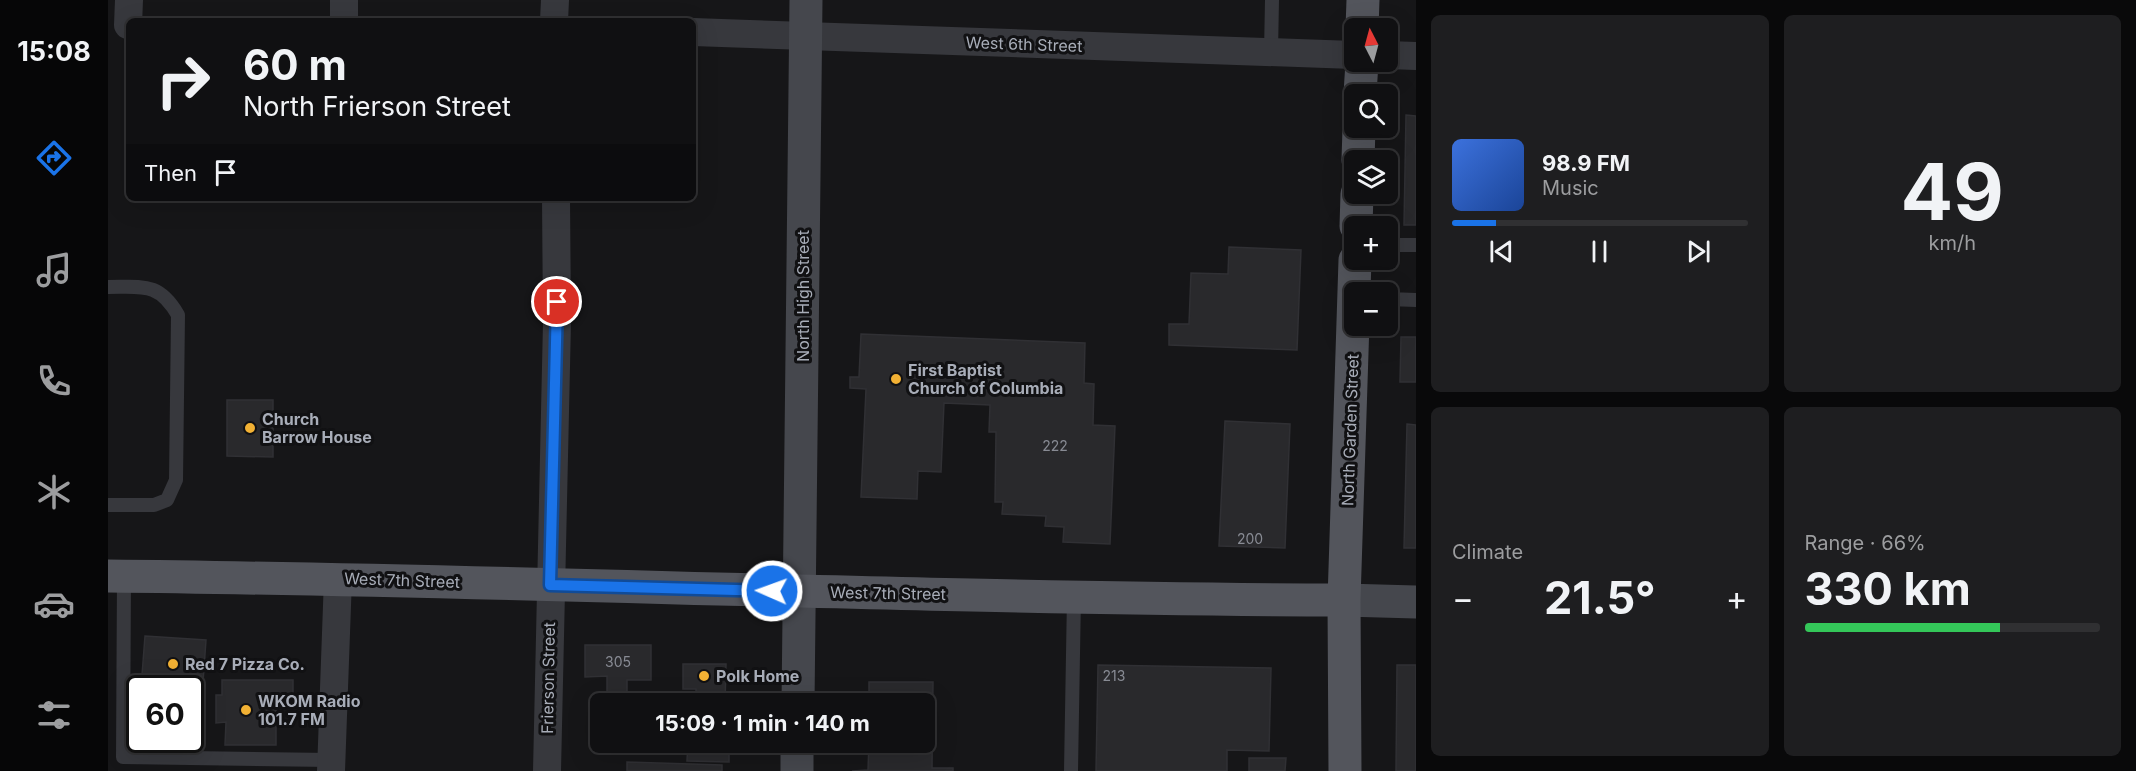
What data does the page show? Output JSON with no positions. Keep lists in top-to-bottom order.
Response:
{
  "streets": {
    "main road": ["North Garden Street", "West 7th Street"],
    "street": ["West 6th Street", "North High Street", "Frierson Street"]
  },
  "crossings": [
    ["West 6th Street", "North High Street"],
    ["North High Street", "West 7th Street"],
    ["North Garden Street", "West 7th Street"],
    ["West 7th Street", "Frierson Street"]
  ],
  "places": [
    "First Baptist Church of Columbia",
    "Church Barrow House",
    "Red 7 Pizza Co.",
    "Polk Home",
    "WKOM Radio 101.7 FM"
  ],
  "house_numbers": [
    "222",
    "200",
    "305",
    "213"
  ],
  "north": "top",
  "page": {
    "tabs": "15:08",
    "tile": [
      ["49", "km/h"],
      "Climate",
      ["Range · 66%", "330 km"]
    ],
    "map_buttons": ["+", "−"],
    "turn": ["60 m", "North Frierson Street"],
    "song": ["98.9 FM", "Music"],
    "then": "Then",
    "heat": ["−", "21.5°", "+"],
    "limit": "60",
    "trip": "15:09 · 1 min · 140 m"
  }
}
